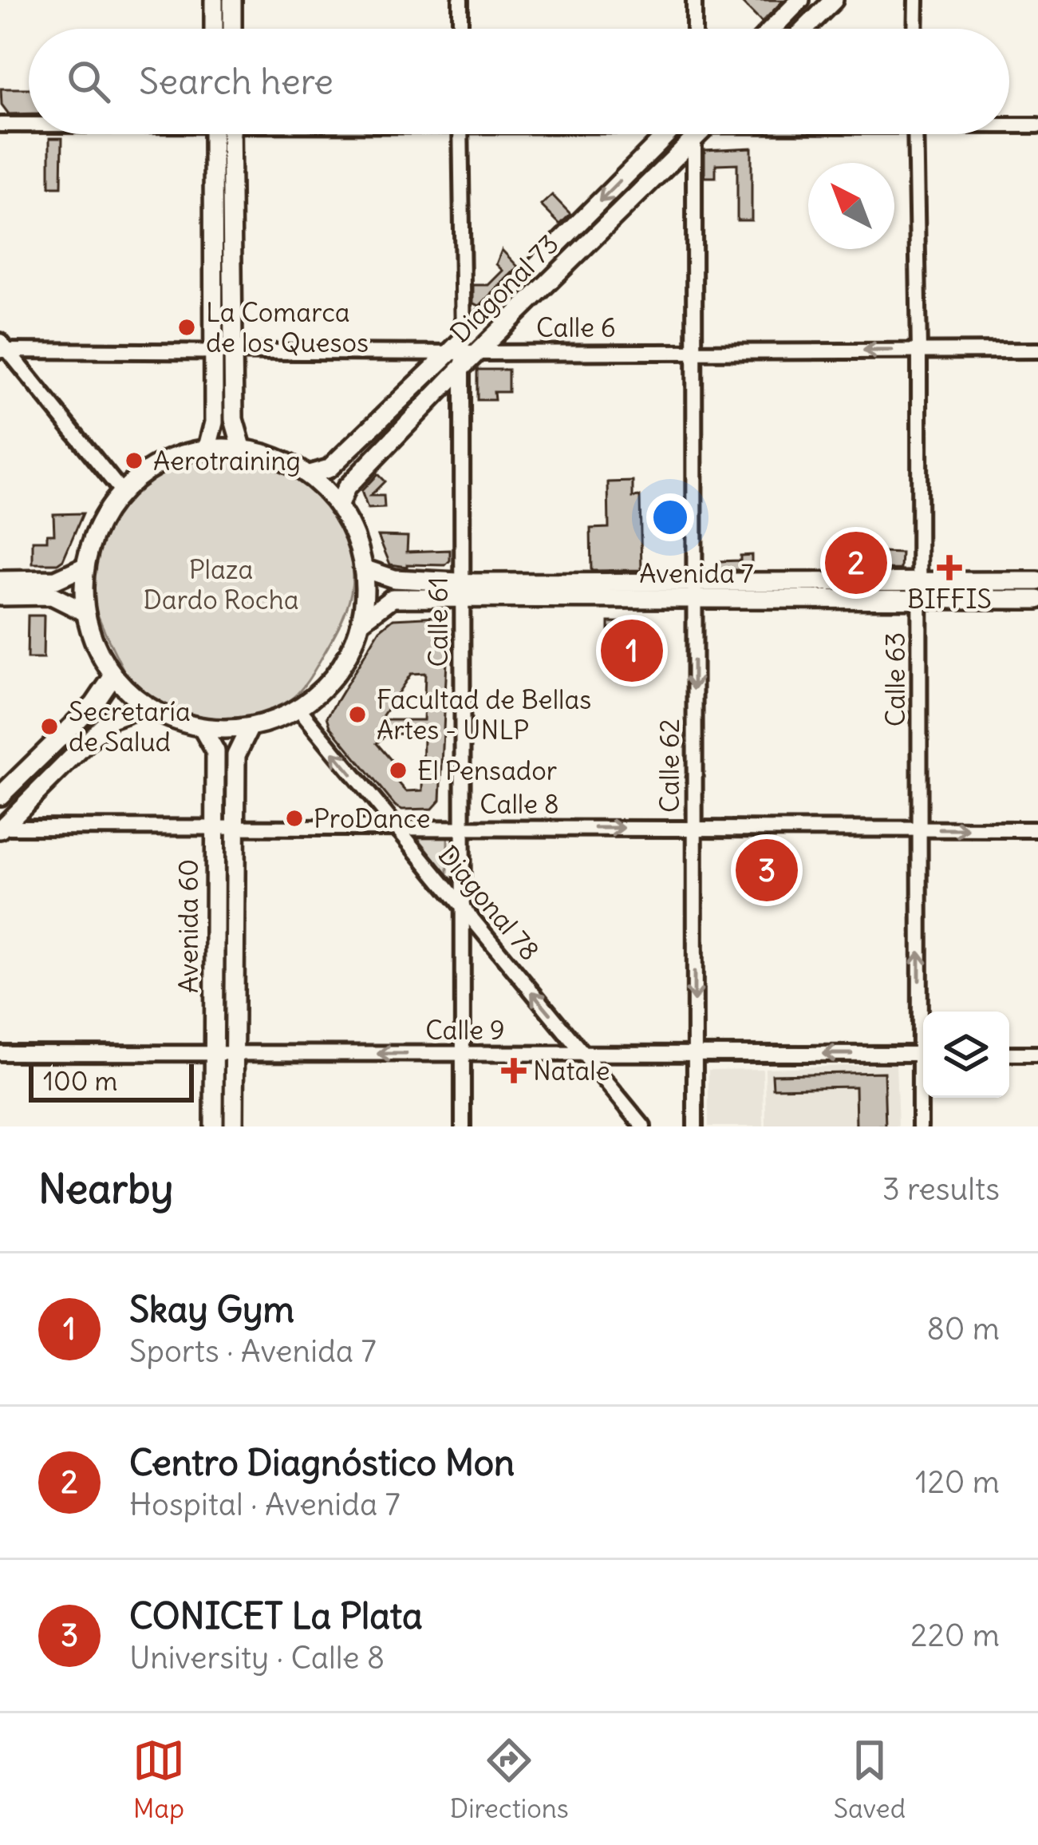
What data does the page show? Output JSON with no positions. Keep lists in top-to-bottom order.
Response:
{
  "streets": {
    "main road": ["Diagonal 73", "Avenida 7", "Avenida 60"],
    "street": [
      "Calle 6",
      "Calle 61",
      "Calle 63",
      "Calle 62",
      "Calle 8",
      "Diagonal 78",
      "Calle 9"
    ]
  },
  "crossings": [
    ["Diagonal 73", "Calle 6"],
    ["Diagonal 73", "Avenida 7"],
    ["Diagonal 73", "Calle 61"],
    ["Diagonal 73", "Diagonal 78"],
    ["Diagonal 73", "Avenida 60"],
    ["Calle 6", "Calle 61"],
    ["Calle 6", "Calle 63"],
    ["Calle 6", "Calle 62"],
    ["Avenida 7", "Calle 61"],
    ["Avenida 7", "Calle 63"],
    ["Avenida 7", "Calle 62"],
    ["Avenida 7", "Diagonal 78"],
    ["Avenida 7", "Avenida 60"],
    ["Calle 61", "Calle 8"],
    ["Calle 61", "Diagonal 78"],
    ["Calle 61", "Calle 9"],
    ["Calle 63", "Calle 8"],
    ["Calle 62", "Calle 8"],
    ["Calle 62", "Calle 9"],
    ["Calle 8", "Diagonal 78"],
    ["Calle 8", "Avenida 60"],
    ["Diagonal 78", "Avenida 60"],
    ["Diagonal 78", "Calle 9"],
    ["Avenida 60", "Calle 9"]
  ],
  "one_way": ["Calle 62", "Diagonal 78", "Calle 9"],
  "parks": ["Plaza Dardo Rocha"],
  "places": {
    "other": [
      "La Comarca de los Quesos",
      "Aerotraining",
      "Facultad de Bellas Artes - UNLP",
      "Secretaría de Salud",
      "El Pensador",
      "ProDance"
    ],
    "health": ["BIFFIS", "Natale"]
  },
  "scale_bar": "100 m",
  "north": "top left",
  "page": {
    "search": "Search here",
    "pins": ["2", "1", "3"],
    "scale": "100 m",
    "heading": ["Nearby", "3 results"],
    "list": [
      {
        "mark": "1",
        "name": "Skay Gym",
        "note": "Sports · Avenida 7",
        "value": "80 m"
      },
      {
        "mark": "2",
        "name": "Centro Diagnóstico Mon",
        "note": "Hospital · Avenida 7",
        "value": "120 m"
      },
      {
        "mark": "3",
        "name": "CONICET La Plata",
        "note": "University · Calle 8",
        "value": "220 m"
      }
    ],
    "nav": ["Map", "Directions", "Saved"]
  }
}
